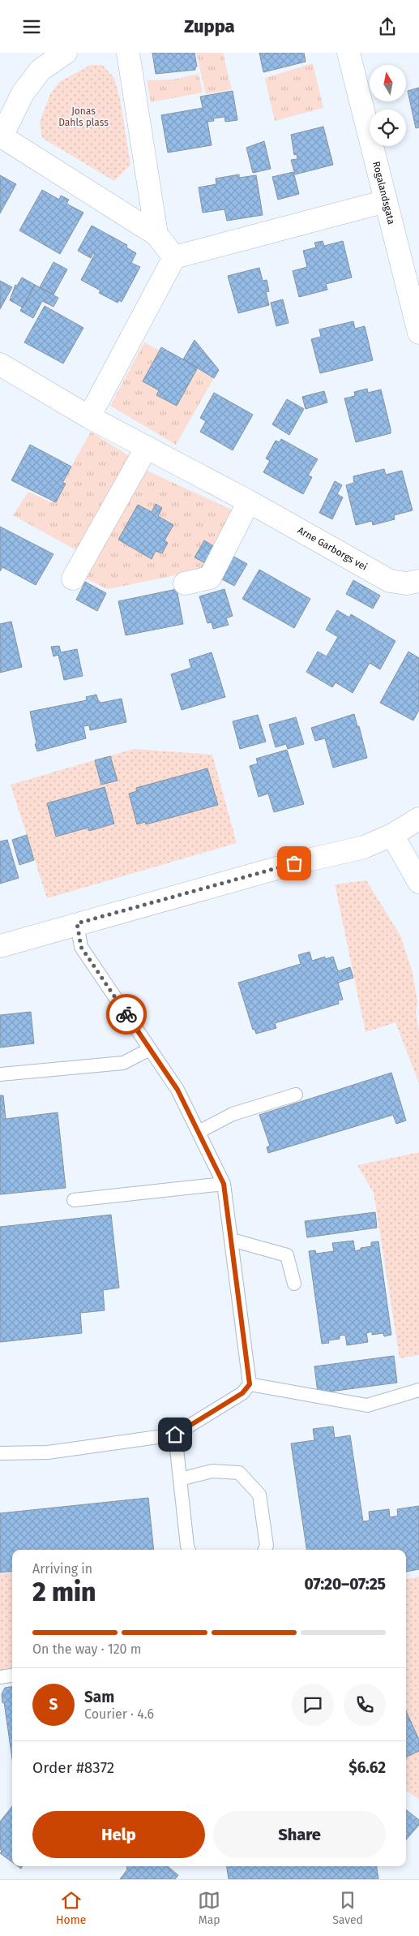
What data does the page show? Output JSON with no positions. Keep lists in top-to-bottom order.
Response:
{
  "streets": {
    "street": ["Rogalandsgata", "Arne Garborgs vei"]
  },
  "parks": ["Jonas Dahls plass"],
  "north": "top",
  "page": {
    "header": "Zuppa",
    "heading": ["2 min", "Arriving in", "07:20–07:25"],
    "panel": [
      "Sam",
      "Courier · 4.6",
      "Order #8372",
      "$6.62"
    ],
    "bar": "On the way · 120 m",
    "round": "S",
    "buttons": ["Help", "Share"],
    "tabs": ["Home", "Map", "Saved"]
  }
}
